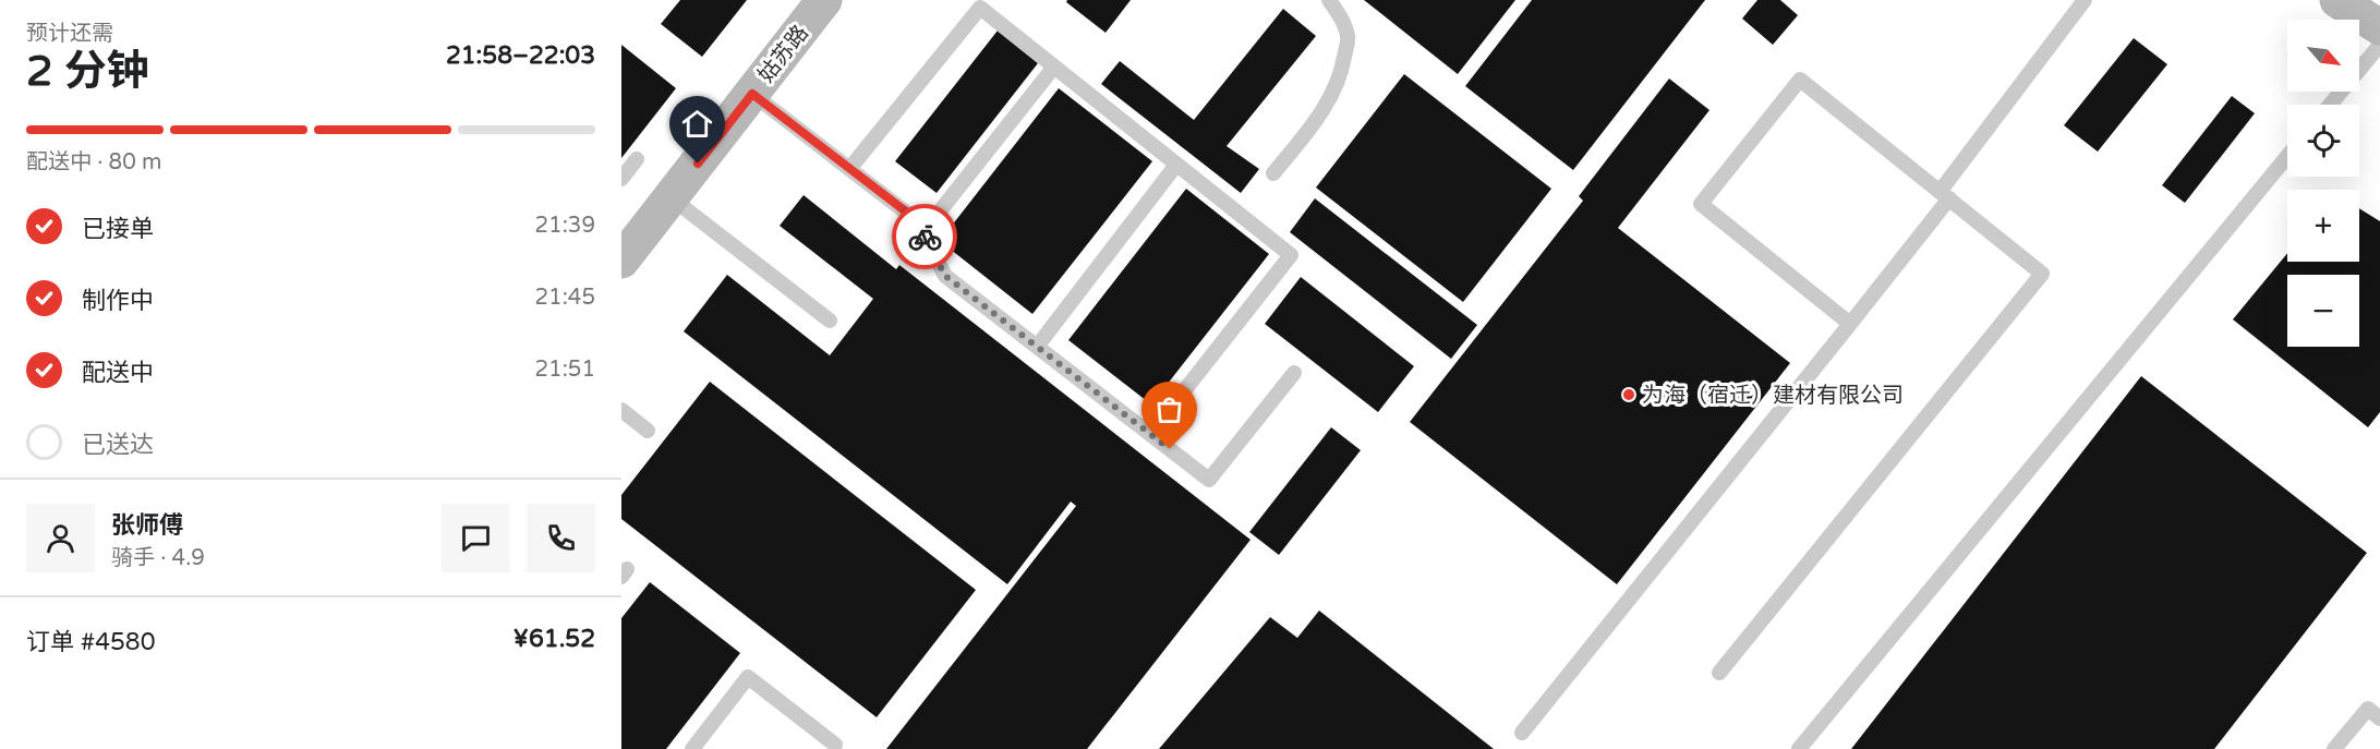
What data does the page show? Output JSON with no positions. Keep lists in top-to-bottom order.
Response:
{
  "streets": {
    "street": ["姑苏路"]
  },
  "places": ["为海（宿迁）建材有限公司"],
  "north": "bottom right",
  "page": {
    "heading": ["2 分钟", "预计还需", "21:58–22:03"],
    "panel": [
      "张师傅",
      "骑手 · 4.9",
      "订单 #4580",
      "¥61.52"
    ],
    "map_buttons": ["+", "−"],
    "bar": "配送中 · 80 m",
    "list": [
      ["已接单", "21:39"],
      ["制作中", "21:45"],
      ["配送中", "21:51"],
      "已送达"
    ]
  }
}
